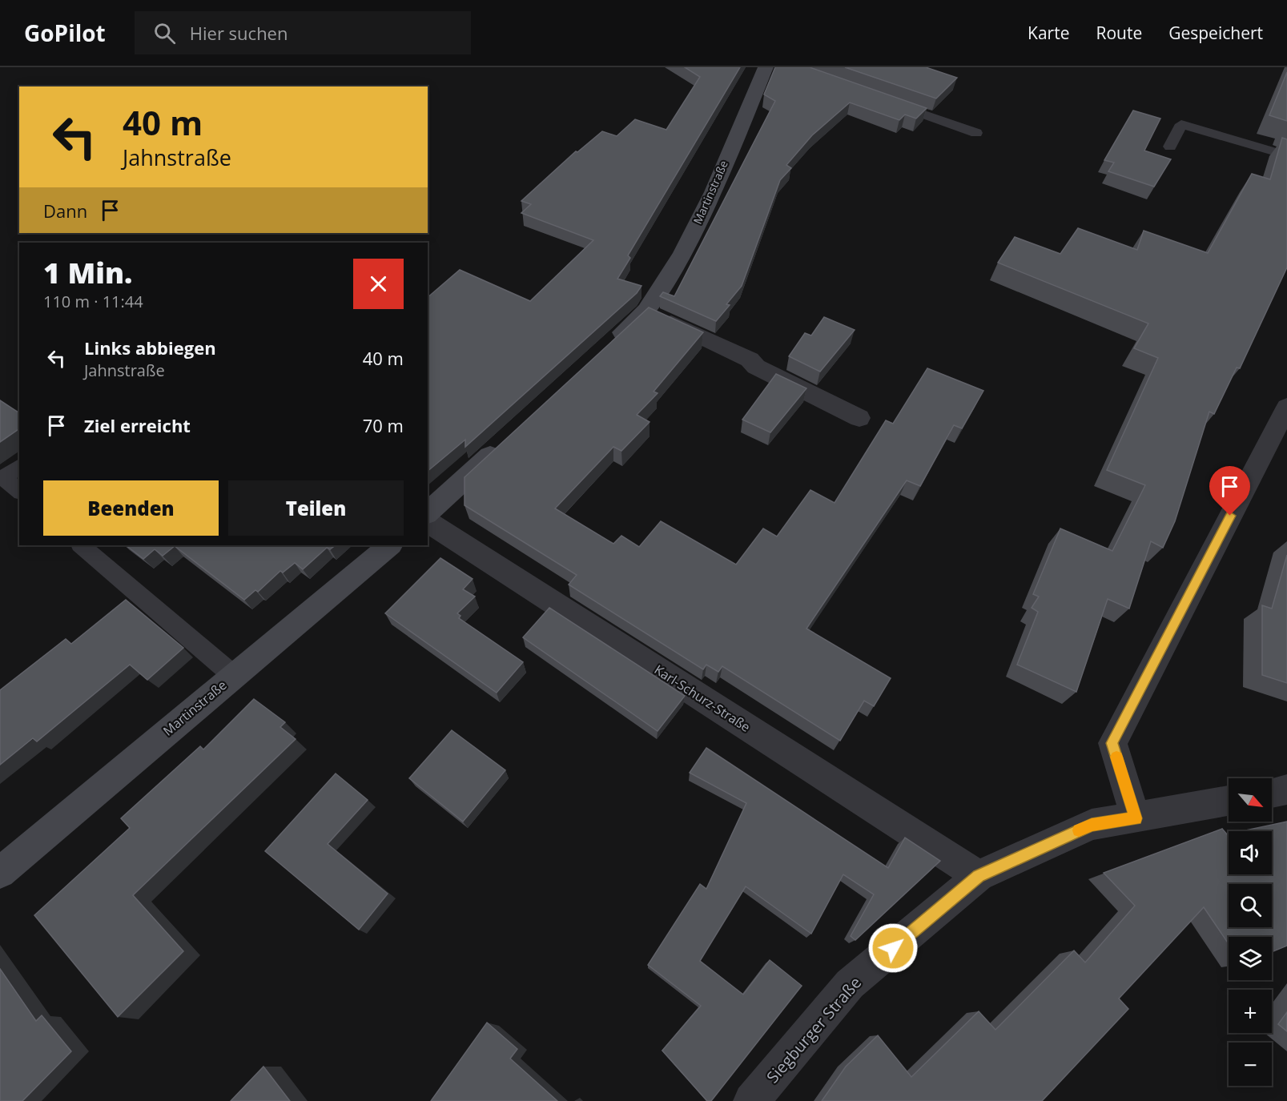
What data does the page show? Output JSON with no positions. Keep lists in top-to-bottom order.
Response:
{
  "streets": {
    "street": ["Martinstraße", "Karl-Schurz-Straße", "Siegburger Straße"]
  },
  "crossings": [
    ["Karl-Schurz-Straße", "Siegburger Straße"]
  ],
  "north": "bottom right",
  "page": {
    "header": "GoPilot",
    "search": "Hier suchen",
    "nav": ["Karte", "Route", "Gespeichert"],
    "turn": ["40 m", "Jahnstraße"],
    "then": "Dann",
    "heading": ["1 Min.", "110 m · 11:44"],
    "list": [
      {
        "name": "Links abbiegen",
        "note": "Jahnstraße",
        "value": "40 m"
      },
      {
        "name": "Ziel erreicht",
        "value": "70 m"
      }
    ],
    "buttons": ["Beenden", "Teilen"],
    "map_buttons": ["+", "−"]
  }
}
